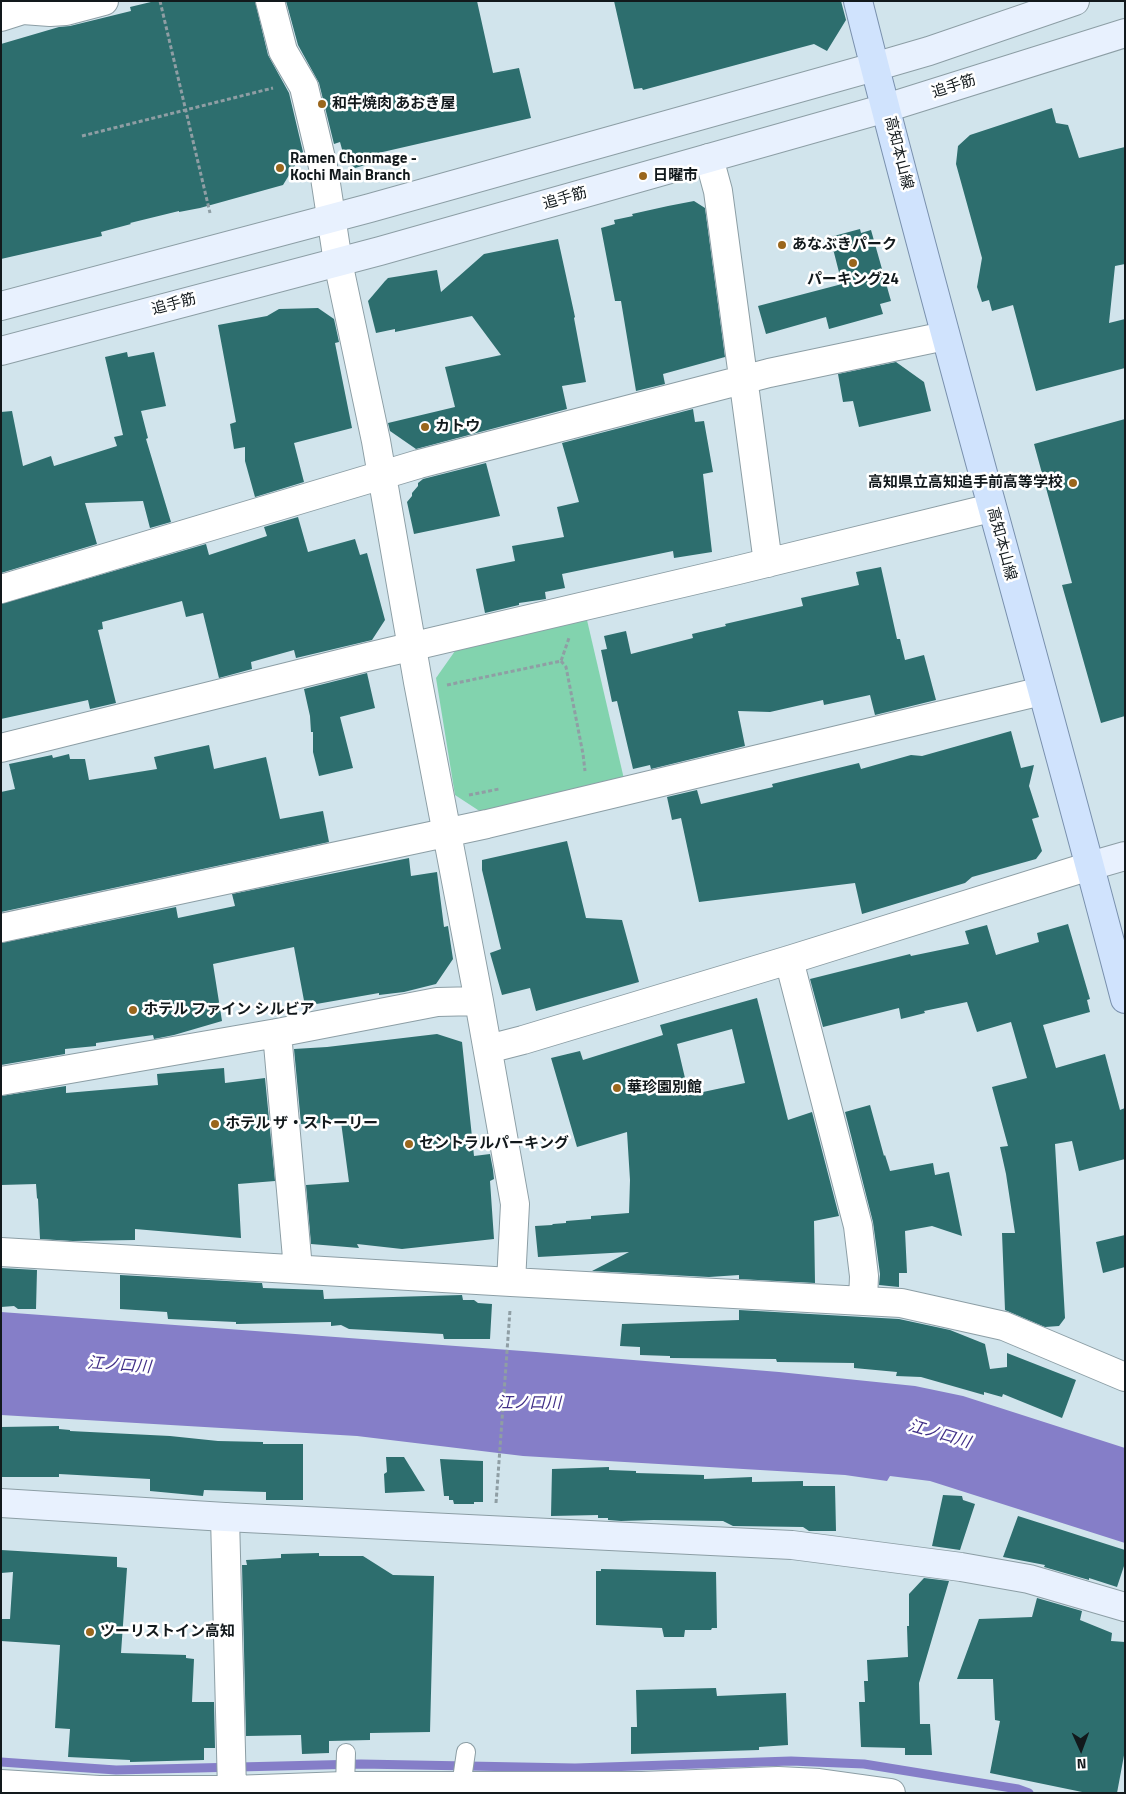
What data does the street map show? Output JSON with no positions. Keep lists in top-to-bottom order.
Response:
{
  "streets": {
    "main road": ["高知本山線"],
    "street": ["追手筋"]
  },
  "crossings": [
    ["追手筋", "高知本山線"]
  ],
  "water": ["江ノ口川"],
  "places": [
    "和牛焼肉 あおき屋",
    "Ramen Chonmage - Kochi Main Branch",
    "日曜市",
    "あなぶきパーク",
    "パーキング24",
    "カトウ",
    "高知県立高知追手前高等学校",
    "ホテル ファイン シルビア",
    "華珍園別館",
    "ホテル ザ・ストーリー",
    "セントラルパーキング",
    "ツーリストイン高知"
  ],
  "north": "bottom"
}
